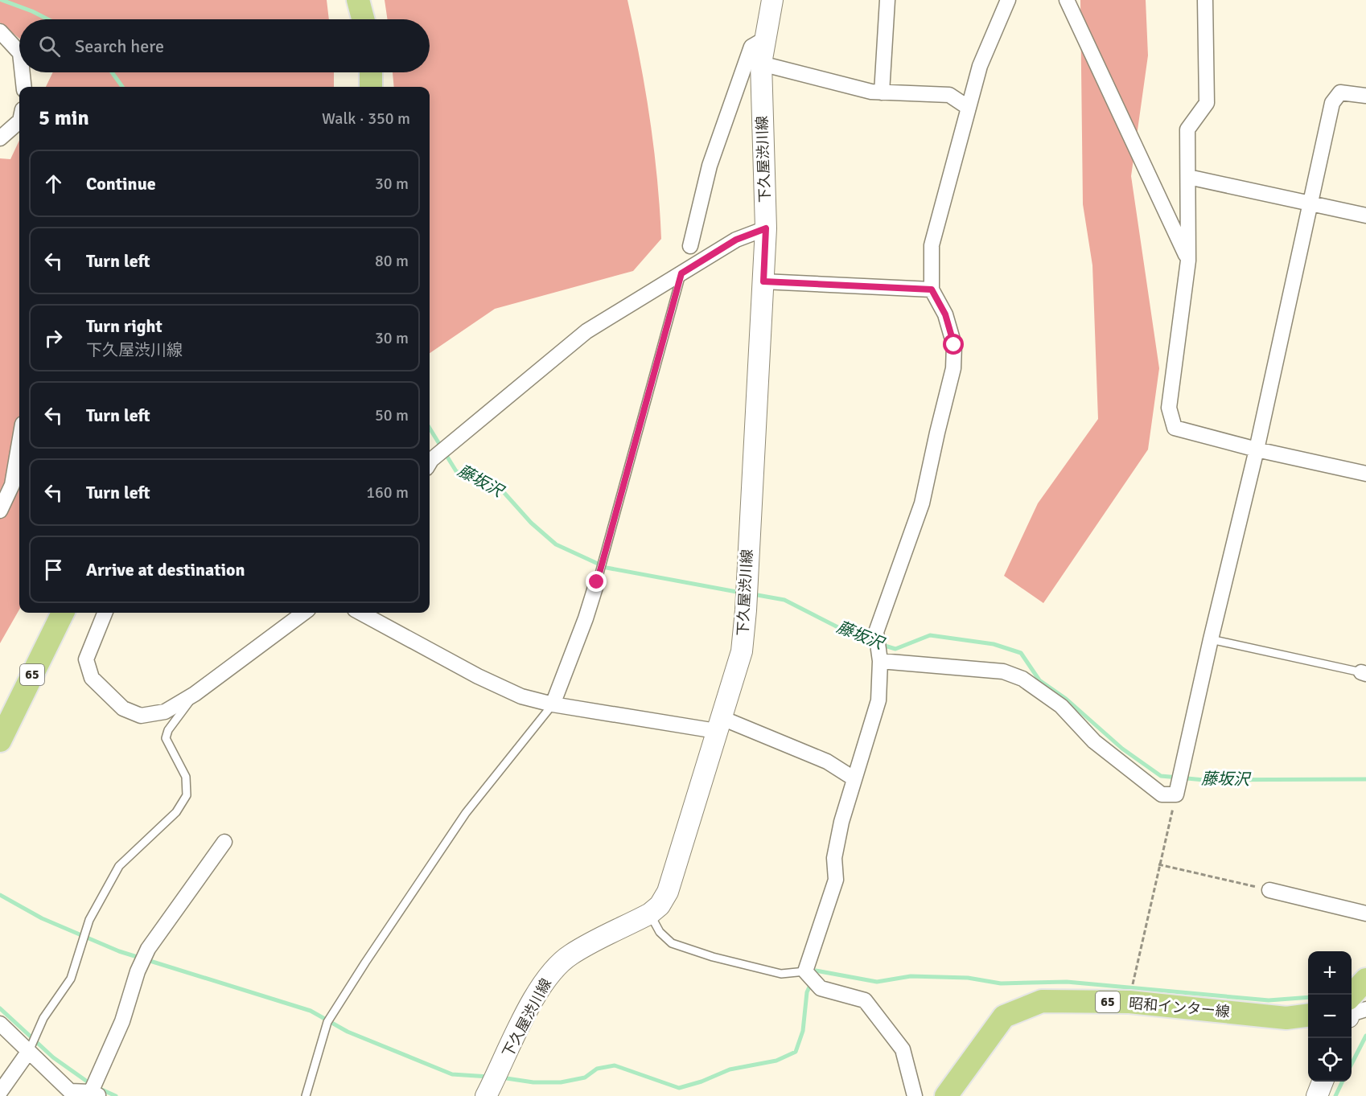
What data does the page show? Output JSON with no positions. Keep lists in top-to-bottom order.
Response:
{
  "streets": {
    "main road": ["下久屋渋川線", "65", "昭和インター線"]
  },
  "water": ["藤坂沢"],
  "page": {
    "search": "Search here",
    "heading": ["5 min", "Walk · 350 m"],
    "list": [
      ["Continue", "30 m"],
      ["Turn left", "80 m"],
      ["Turn right", "下久屋渋川線", "30 m"],
      ["Turn left", "50 m"],
      ["Turn left", "160 m"],
      "Arrive at destination"
    ],
    "map_buttons": ["+", "−"]
  }
}
